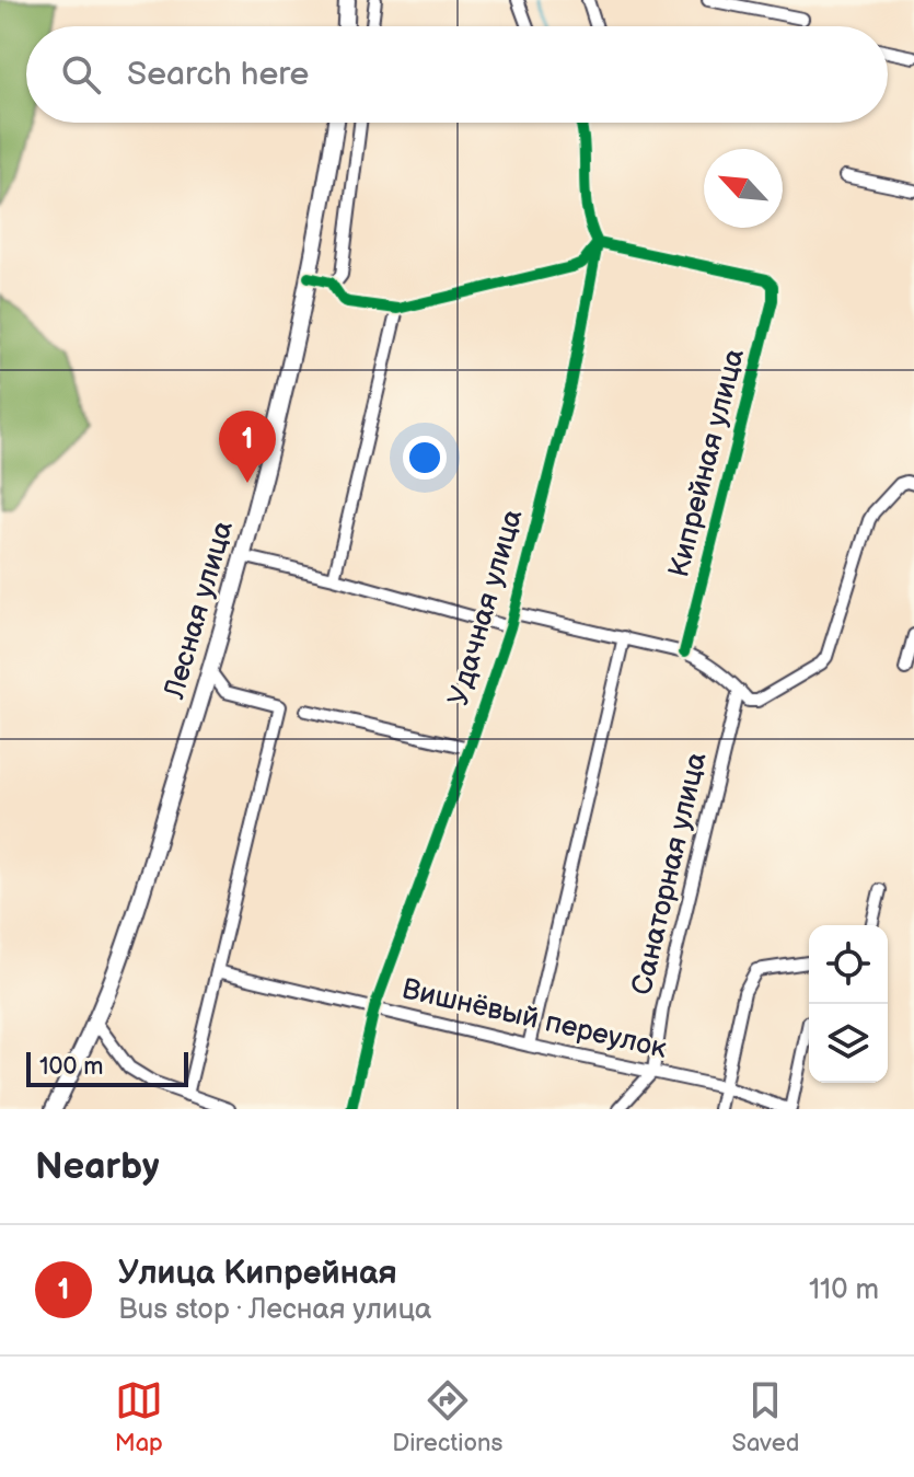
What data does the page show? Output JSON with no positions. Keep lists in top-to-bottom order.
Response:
{
  "streets": {
    "main road": ["Лесная улица"],
    "street": [
      "Кипрейная улица",
      "Удачная улица",
      "Санаторная улица",
      "Вишнёвый переулок"
    ]
  },
  "crossings": [
    ["Кипрейная улица", "Удачная улица"],
    ["Удачная улица", "Вишнёвый переулок"],
    ["Санаторная улица", "Вишнёвый переулок"]
  ],
  "scale_bar": "100 m",
  "north": "top left",
  "page": {
    "search": "Search here",
    "pins": "1",
    "scale": "100 m",
    "heading": "Nearby",
    "list": [
      {
        "mark": "1",
        "name": "Улица Кипрейная",
        "note": "Bus stop · Лесная улица",
        "value": "110 m"
      }
    ],
    "nav": ["Map", "Directions", "Saved"]
  }
}
